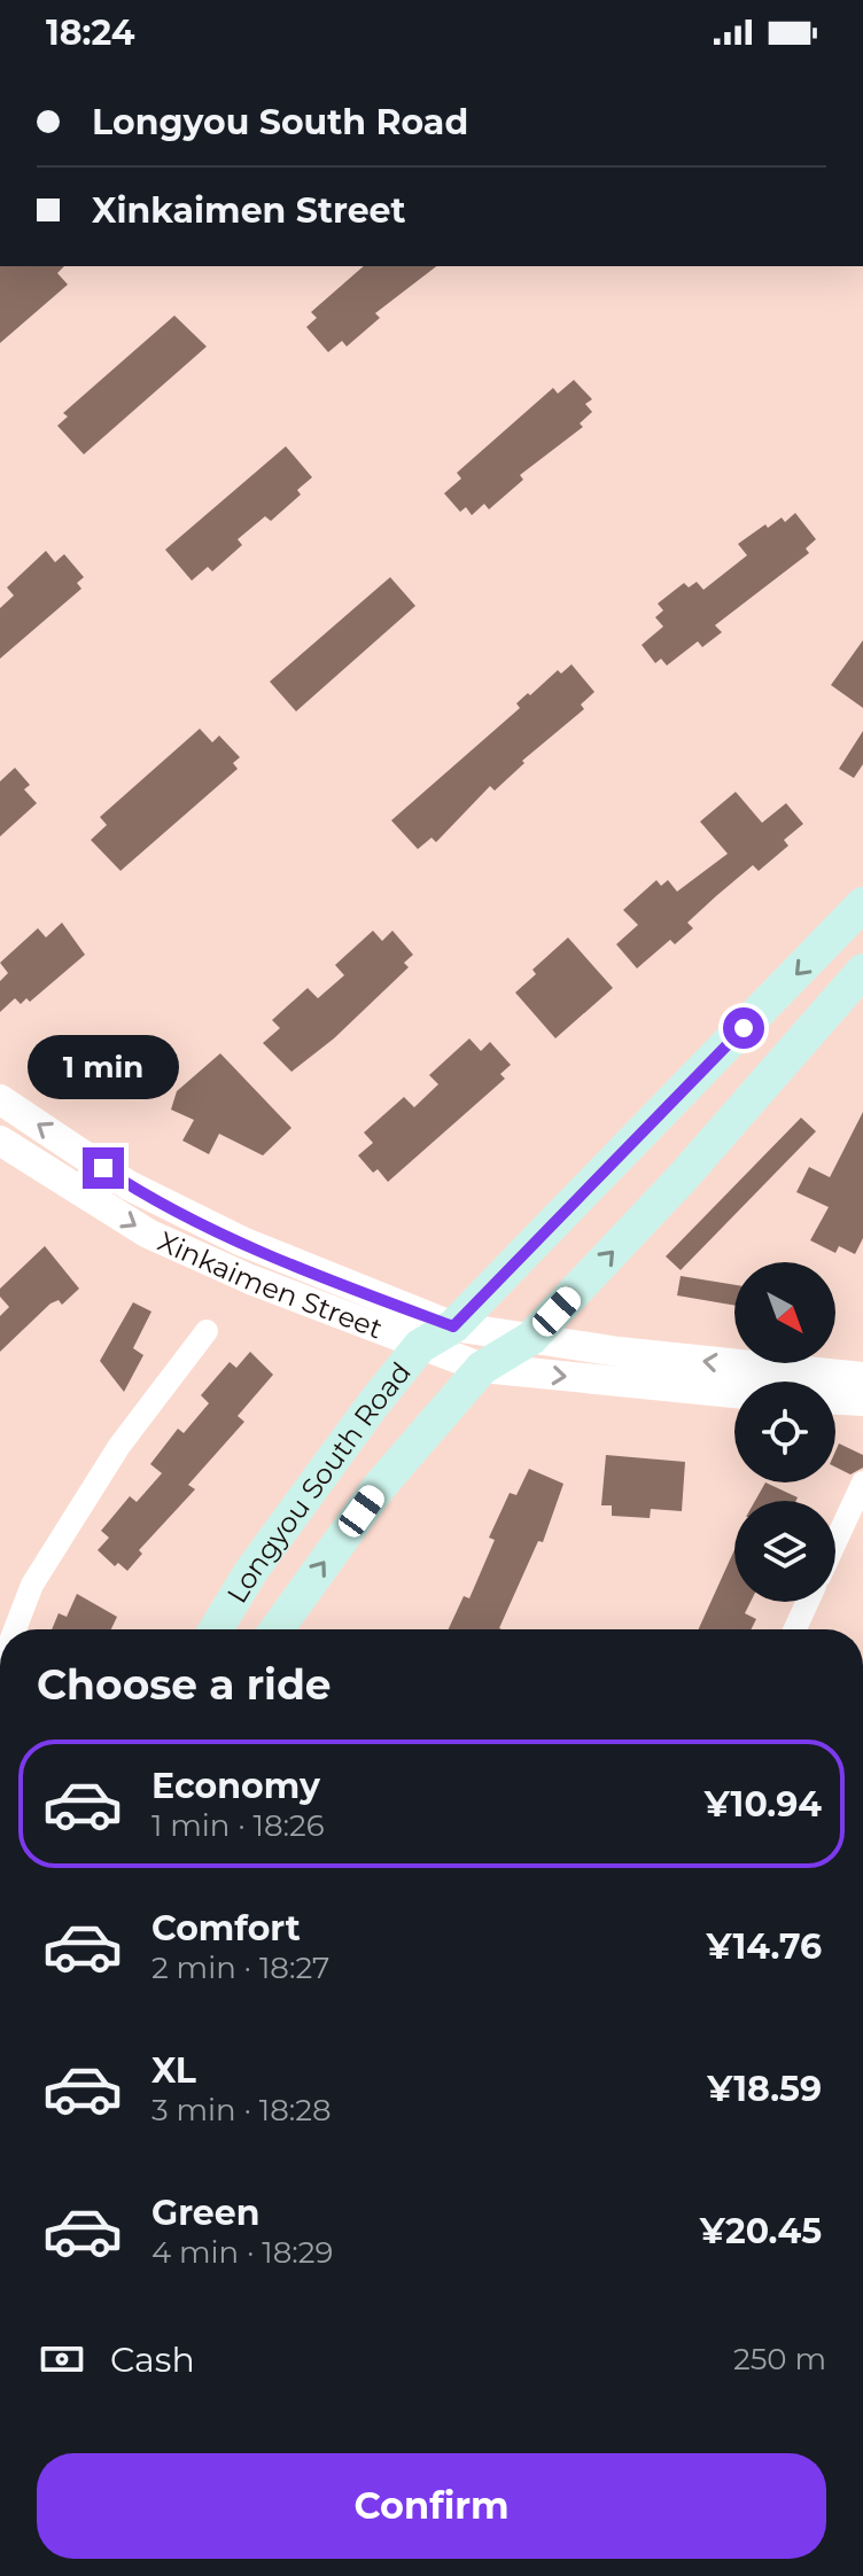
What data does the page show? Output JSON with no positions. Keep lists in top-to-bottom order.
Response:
{
  "streets": {
    "main road": ["Longyou South Road"],
    "street": ["Xinkaimen Street"]
  },
  "crossings": [
    ["Xinkaimen Street", "Longyou South Road"]
  ],
  "north": "bottom right",
  "page": {
    "status": "18:24",
    "banner": ["Longyou South Road", "Xinkaimen Street"],
    "bubble": "1 min",
    "heading": "Choose a ride",
    "list": [
      {
        "name": "Economy",
        "note": "1 min · 18:26",
        "value": "¥10.94"
      },
      {
        "name": "Comfort",
        "note": "2 min · 18:27",
        "value": "¥14.76"
      },
      {
        "name": "XL",
        "note": "3 min · 18:28",
        "value": "¥18.59"
      },
      {
        "name": "Green",
        "note": "4 min · 18:29",
        "value": "¥20.45"
      }
    ],
    "pay": ["Cash", "250 m"],
    "buttons": "Confirm"
  }
}
